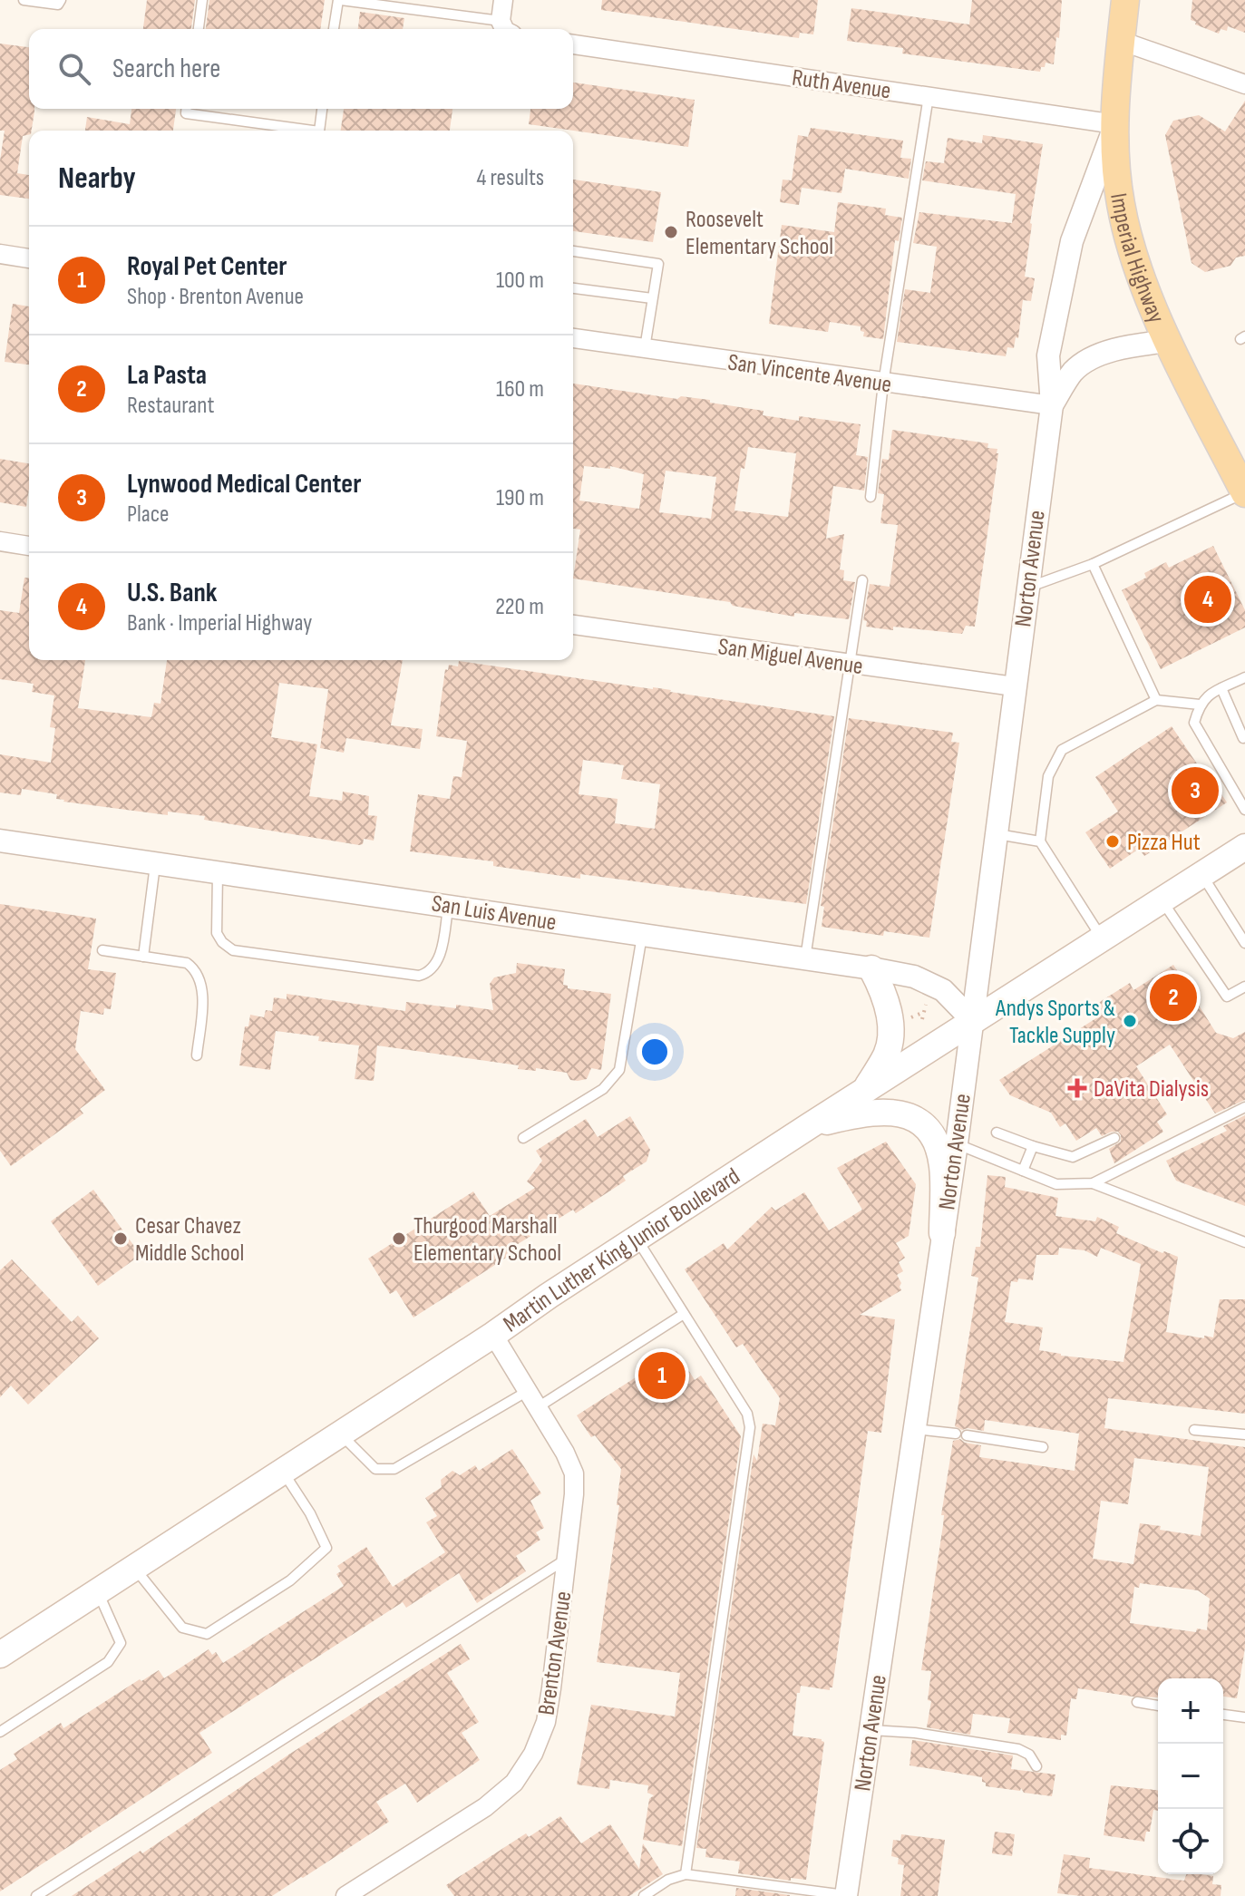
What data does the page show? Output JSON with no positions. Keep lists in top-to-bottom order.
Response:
{
  "streets": {
    "main road": ["Imperial Highway", "Martin Luther King Junior Boulevard"],
    "street": [
      "Ruth Avenue",
      "San Vincente Avenue",
      "Norton Avenue",
      "San Miguel Avenue",
      "San Luis Avenue",
      "Brenton Avenue"
    ]
  },
  "crossings": [
    ["Ruth Avenue", "Imperial Highway"],
    ["Ruth Avenue", "Norton Avenue"],
    ["Imperial Highway", "Norton Avenue"],
    ["San Vincente Avenue", "Norton Avenue"],
    ["Norton Avenue", "San Miguel Avenue"],
    ["Norton Avenue", "San Luis Avenue"],
    ["Norton Avenue", "Martin Luther King Junior Boulevard"],
    ["San Luis Avenue", "Martin Luther King Junior Boulevard"],
    ["Martin Luther King Junior Boulevard", "Brenton Avenue"]
  ],
  "places": {
    "other": [
      "Roosevelt Elementary School",
      "Pizza Hut",
      "Andys Sports & Tackle Supply",
      "Cesar Chavez Middle School",
      "Thurgood Marshall Elementary School"
    ],
    "health": ["DaVita Dialysis"]
  },
  "page": {
    "search": "Search here",
    "heading": ["Nearby", "4 results"],
    "list": [
      {
        "mark": "1",
        "name": "Royal Pet Center",
        "note": "Shop · Brenton Avenue",
        "value": "100 m"
      },
      {
        "mark": "2",
        "name": "La Pasta",
        "note": "Restaurant",
        "value": "160 m"
      },
      {
        "mark": "3",
        "name": "Lynwood Medical Center",
        "note": "Place",
        "value": "190 m"
      },
      {
        "mark": "4",
        "name": "U.S. Bank",
        "note": "Bank · Imperial Highway",
        "value": "220 m"
      }
    ],
    "pins": [
      "4",
      "3",
      "2",
      "1"
    ],
    "map_buttons": ["+", "−"]
  }
}
